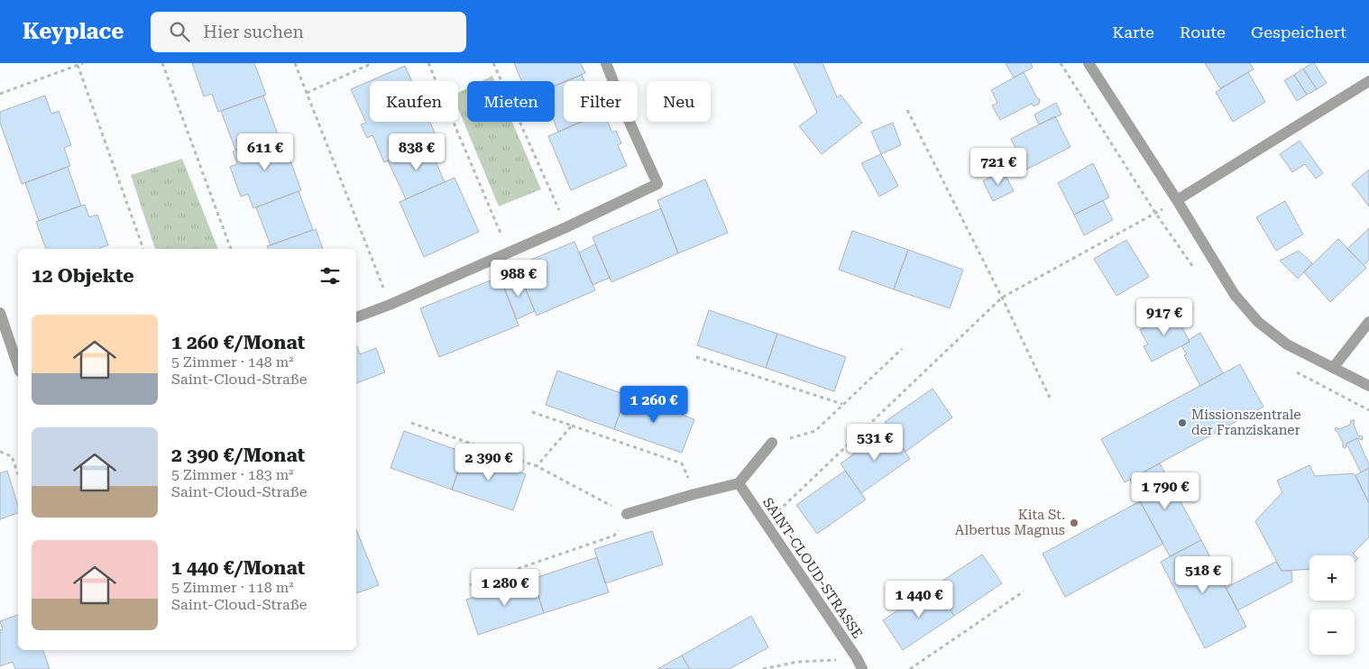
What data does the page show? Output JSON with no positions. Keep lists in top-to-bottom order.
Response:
{
  "streets": {
    "street": ["SAINT-CLOUD-STRASSE"]
  },
  "places": ["Missionszentrale der Franziskaner", "Kita St. Albertus Magnus"],
  "page": {
    "header": "Keyplace",
    "search": "Hier suchen",
    "nav": ["Karte", "Route", "Gespeichert"],
    "chip": [
      "Kaufen",
      "Mieten",
      "Filter",
      "Neu"
    ],
    "price": [
      "611 €",
      "838 €",
      "721 €",
      "988 €",
      "917 €",
      "1 260 €",
      "531 €",
      "2 390 €",
      "1 790 €",
      "518 €",
      "1 280 €",
      "1 440 €"
    ],
    "heading": "12 Objekte",
    "list": [
      {
        "name": "1 260 €/Monat",
        "note": "5 Zimmer · 148 m² · Saint-Cloud-Straße"
      },
      {
        "name": "2 390 €/Monat",
        "note": "5 Zimmer · 183 m² · Saint-Cloud-Straße"
      },
      {
        "name": "1 440 €/Monat",
        "note": "5 Zimmer · 118 m² · Saint-Cloud-Straße"
      }
    ],
    "map_buttons": ["+", "−"]
  }
}
